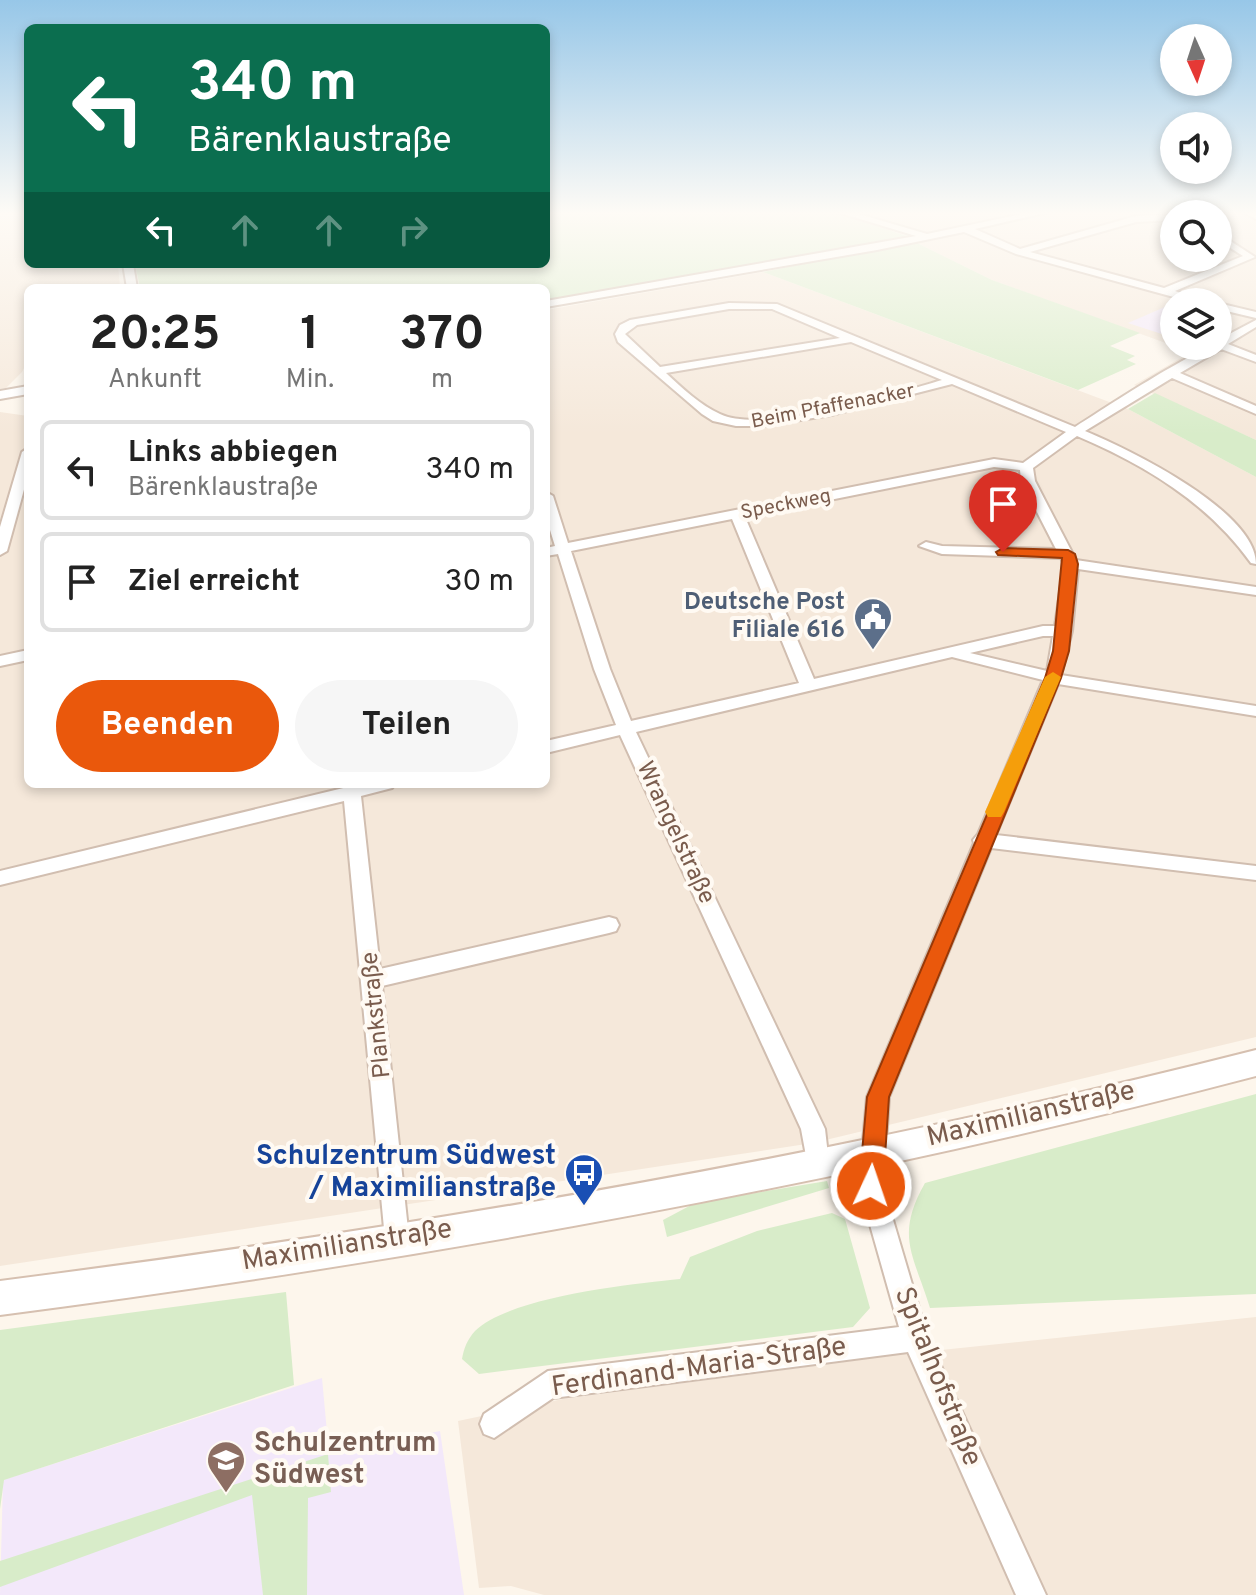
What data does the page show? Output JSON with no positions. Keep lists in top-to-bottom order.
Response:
{
  "streets": {
    "street": [
      "Beim Pfaffenacker",
      "Speckweg",
      "Wrangelstraße",
      "Plankstraße",
      "Maximilianstraße",
      "Ferdinand-Maria-Straße",
      "Spitalhofstraße"
    ]
  },
  "crossings": [
    ["Speckweg", "Wrangelstraße"],
    ["Wrangelstraße", "Maximilianstraße"],
    ["Plankstraße", "Maximilianstraße"],
    ["Maximilianstraße", "Spitalhofstraße"],
    ["Ferdinand-Maria-Straße", "Spitalhofstraße"]
  ],
  "places": {
    "public building": ["Deutsche Post Filiale 616"],
    "bus stop": ["Schulzentrum Südwest / Maximilianstraße"],
    "school or university": ["Schulzentrum Südwest"]
  },
  "north": "bottom",
  "page": {
    "turn": ["340 m", "Bärenklaustraße"],
    "eta": [
      "20:25",
      "Ankunft",
      "1",
      "Min.",
      "370",
      "m"
    ],
    "list": [
      {
        "name": "Links abbiegen",
        "note": "Bärenklaustraße",
        "value": "340 m"
      },
      {
        "name": "Ziel erreicht",
        "value": "30 m"
      }
    ],
    "buttons": ["Beenden", "Teilen"]
  }
}
